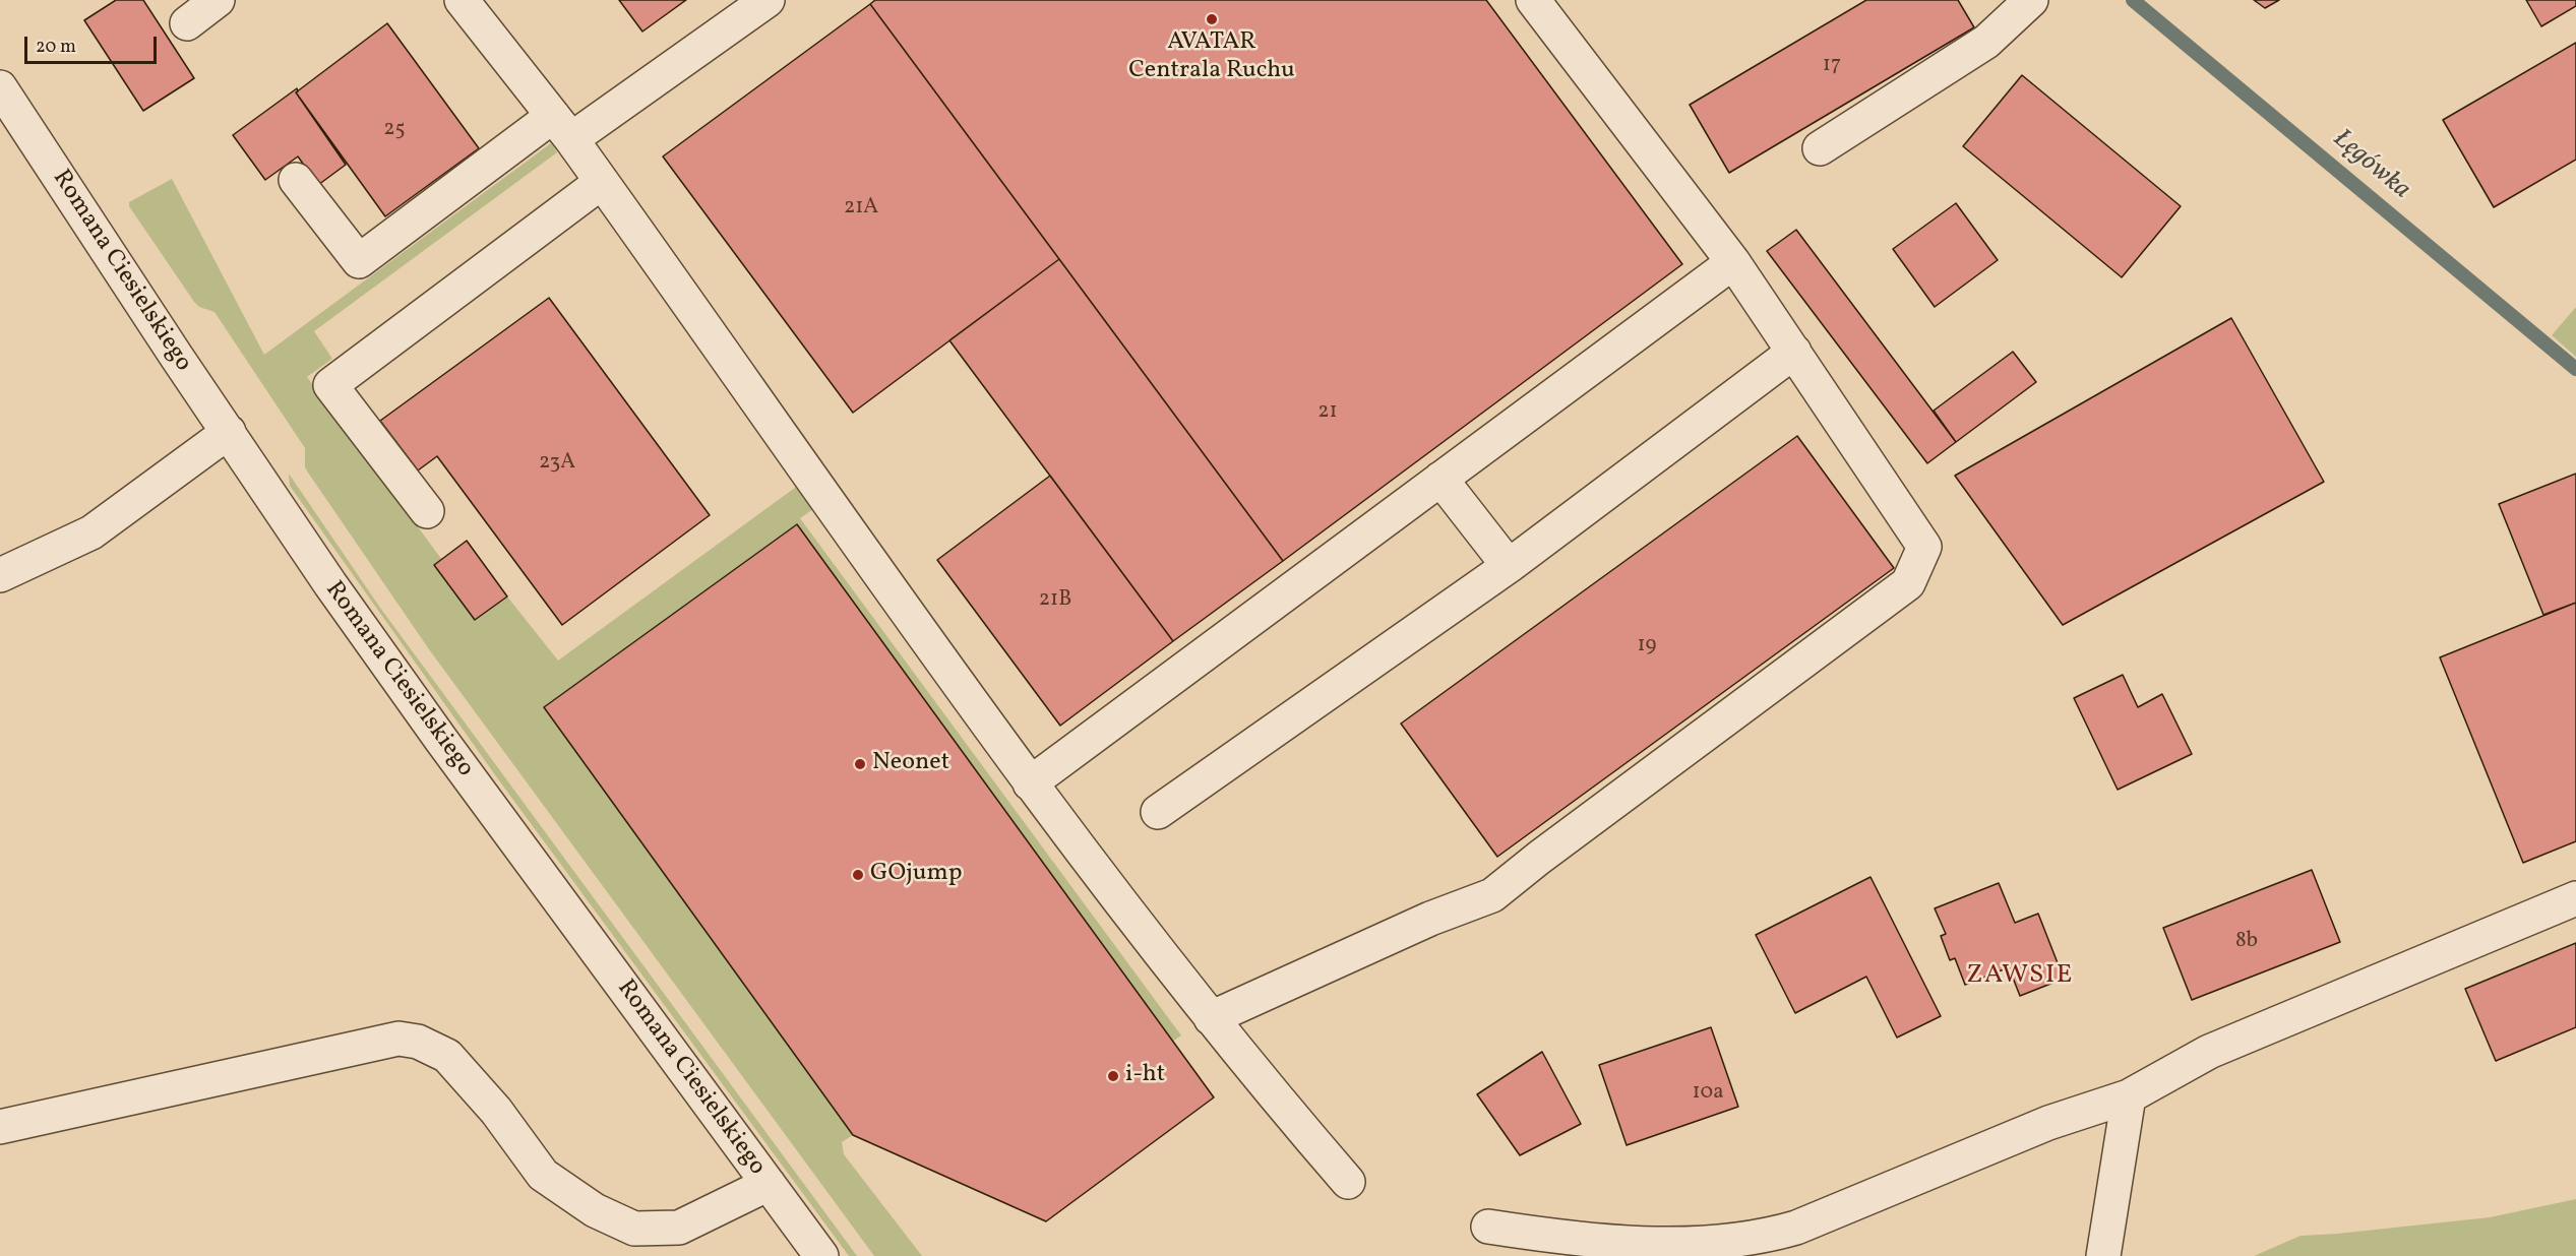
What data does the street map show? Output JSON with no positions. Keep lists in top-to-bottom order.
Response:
{
  "streets": {
    "street": ["Romana Ciesielskiego"]
  },
  "districts": ["ZAWSIE"],
  "water": ["Łęgówka"],
  "places": [
    "AVATAR Centrala Ruchu",
    "Neonet",
    "GOjump",
    "i-ht"
  ],
  "house_numbers": [
    "17",
    "25",
    "21A",
    "21",
    "23A",
    "21B",
    "19",
    "8b",
    "10a"
  ],
  "scale_bar": "20 m"
}
